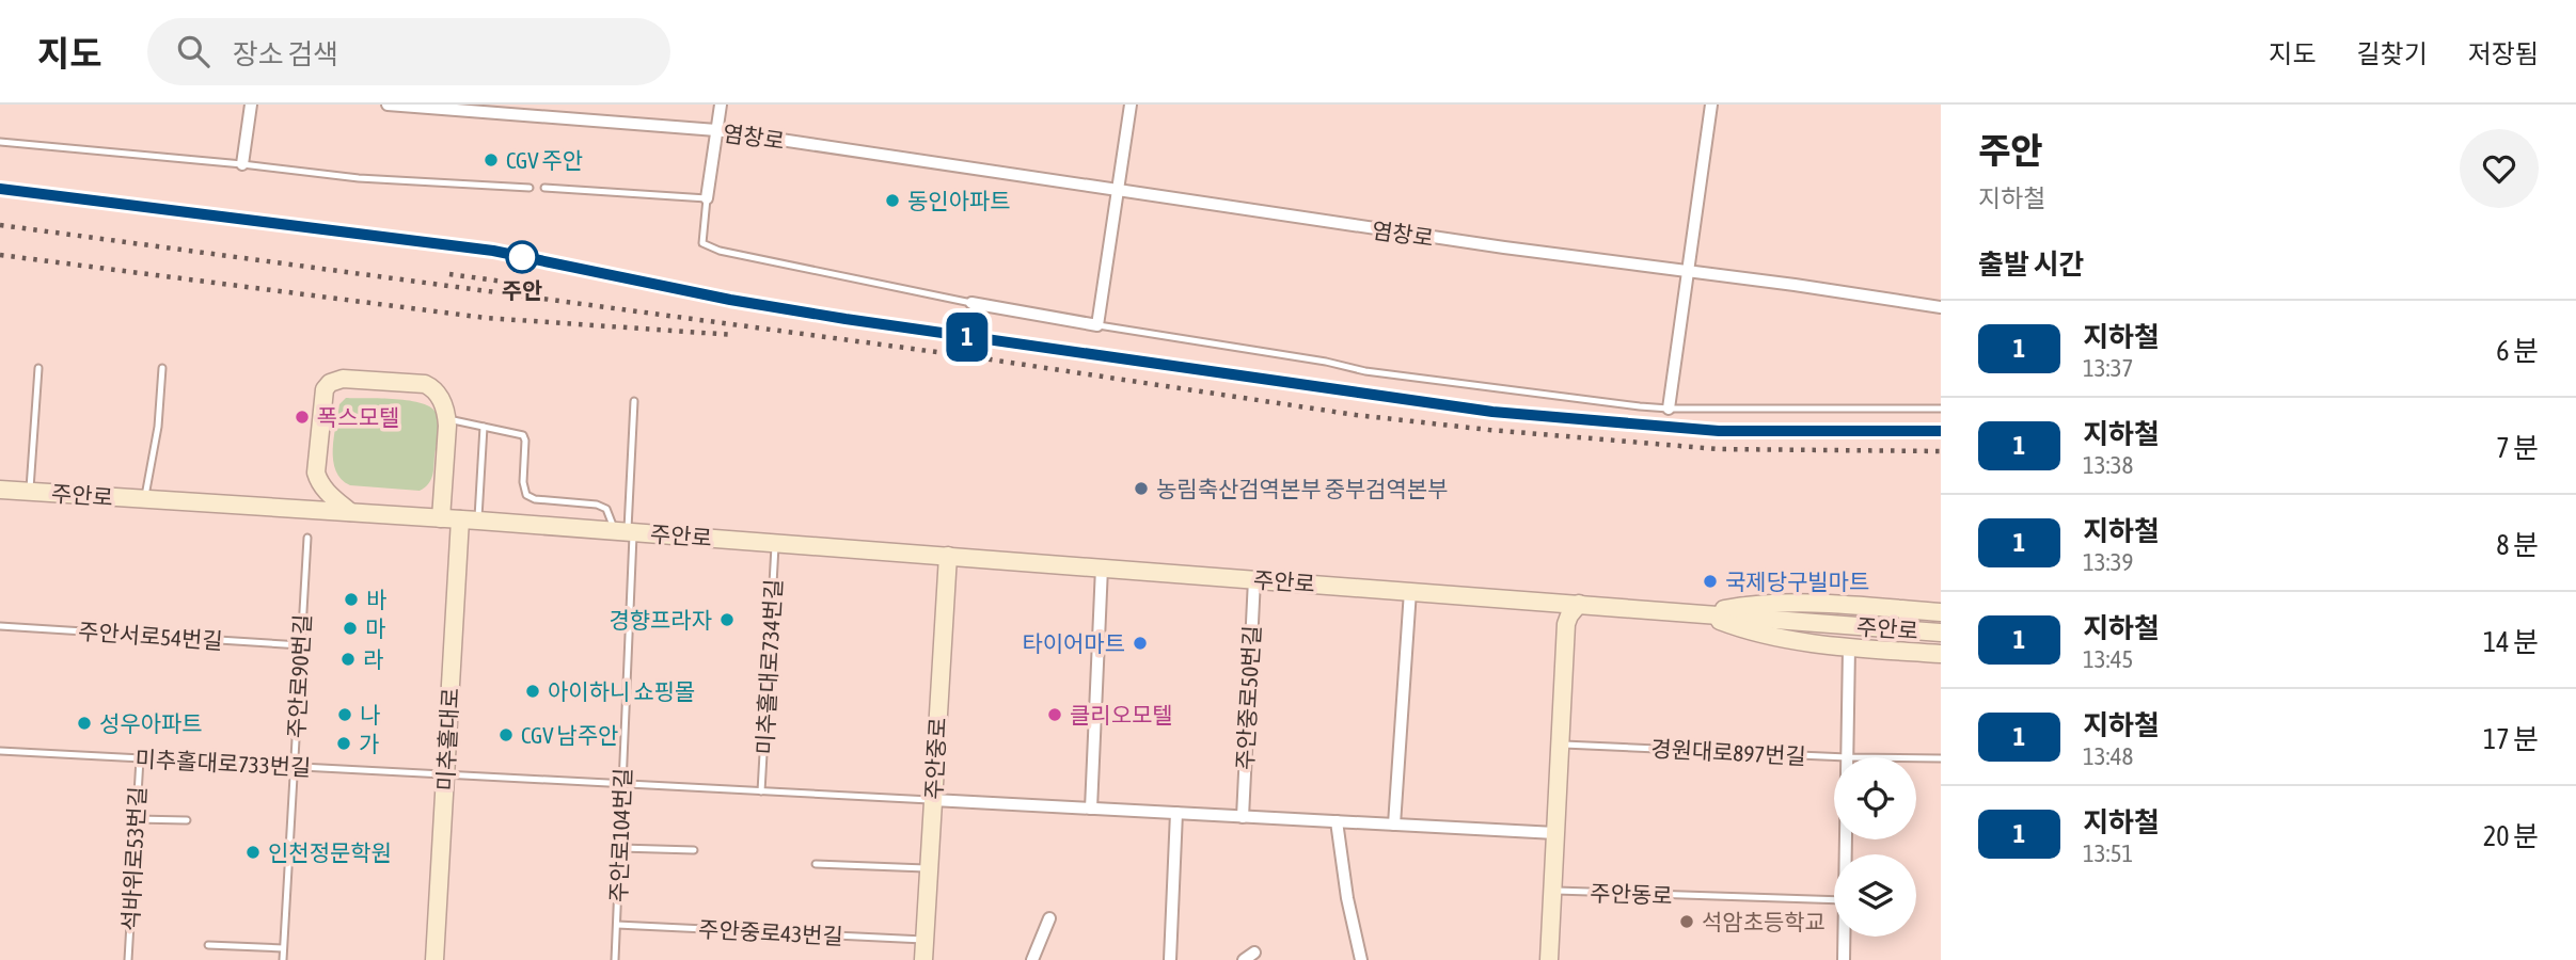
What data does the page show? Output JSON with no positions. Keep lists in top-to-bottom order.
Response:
{
  "streets": {
    "main road": ["주안로", "미추홀대로", "주안중로"],
    "street": ["염창로", "주안중로50번길"],
    "lane": [
      "주안서로54번길",
      "미추홀대로734번길",
      "주안로90번길",
      "경원대로897번길",
      "미추홀대로733번길",
      "주안로104번길",
      "석바위로53번길",
      "주안동로",
      "주안중로43번길"
    ]
  },
  "crossings": [
    ["주안로", "미추홀대로734번길"],
    ["주안로", "주안중로50번길"],
    ["주안로", "미추홀대로"],
    ["주안로", "주안중로"],
    ["주안로", "주안로104번길"],
    ["주안서로54번길", "주안로90번길"],
    ["주안로90번길", "미추홀대로733번길"],
    ["미추홀대로", "미추홀대로733번길"],
    ["주안중로", "주안중로43번길"],
    ["미추홀대로733번길", "석바위로53번길"],
    ["주안로104번길", "주안중로43번길"]
  ],
  "places": [
    "CGV 주안",
    "동인아파트",
    "주안",
    "폭스모텔",
    "농림축산검역본부 중부검역본부",
    "국제당구빌마트",
    "바",
    "경향프라자",
    "마",
    "타이어마트",
    "라",
    "아이하니 쇼핑몰",
    "나",
    "클리오모텔",
    "성우아파트",
    "CGV 남주안",
    "가",
    "인천정문학원",
    "석암초등학교"
  ],
  "lines": ["metro line 1"],
  "page": {
    "header": "지도",
    "search": "장소 검색",
    "nav": ["지도", "길찾기", "저장됨"],
    "on_map": "1",
    "heading": [
      ["주안", "지하철"],
      "출발 시간"
    ],
    "list": [
      {
        "mark": "1",
        "name": "지하철",
        "note": "13:37",
        "value": "6 분"
      },
      {
        "mark": "1",
        "name": "지하철",
        "note": "13:38",
        "value": "7 분"
      },
      {
        "mark": "1",
        "name": "지하철",
        "note": "13:39",
        "value": "8 분"
      },
      {
        "mark": "1",
        "name": "지하철",
        "note": "13:45",
        "value": "14 분"
      },
      {
        "mark": "1",
        "name": "지하철",
        "note": "13:48",
        "value": "17 분"
      },
      {
        "mark": "1",
        "name": "지하철",
        "note": "13:51",
        "value": "20 분"
      }
    ]
  }
}
